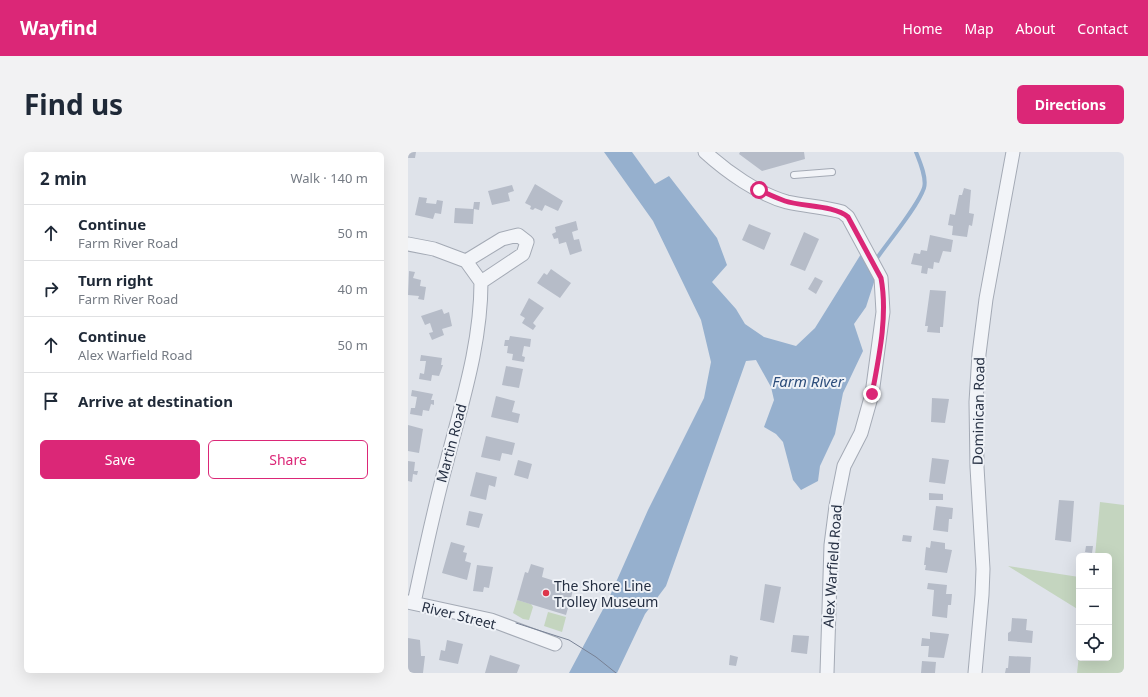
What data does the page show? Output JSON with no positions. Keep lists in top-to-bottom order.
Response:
{
  "streets": {
    "street": [
      "Dominican Road",
      "Martin Road",
      "Alex Warfield Road",
      "River Street"
    ]
  },
  "crossings": [
    ["Martin Road", "River Street"]
  ],
  "water": ["Farm River"],
  "places": ["The Shore Line Trolley Museum"],
  "page": {
    "header": "Wayfind",
    "nav": [
      "Home",
      "Map",
      "About",
      "Contact"
    ],
    "title": "Find us",
    "buttons": [
      "Directions",
      ["Save", "Share"]
    ],
    "heading": ["2 min", "Walk · 140 m"],
    "list": [
      ["Continue", "Farm River Road", "50 m"],
      ["Turn right", "Farm River Road", "40 m"],
      ["Continue", "Alex Warfield Road", "50 m"],
      "Arrive at destination"
    ],
    "map_buttons": ["+", "−"]
  }
}
